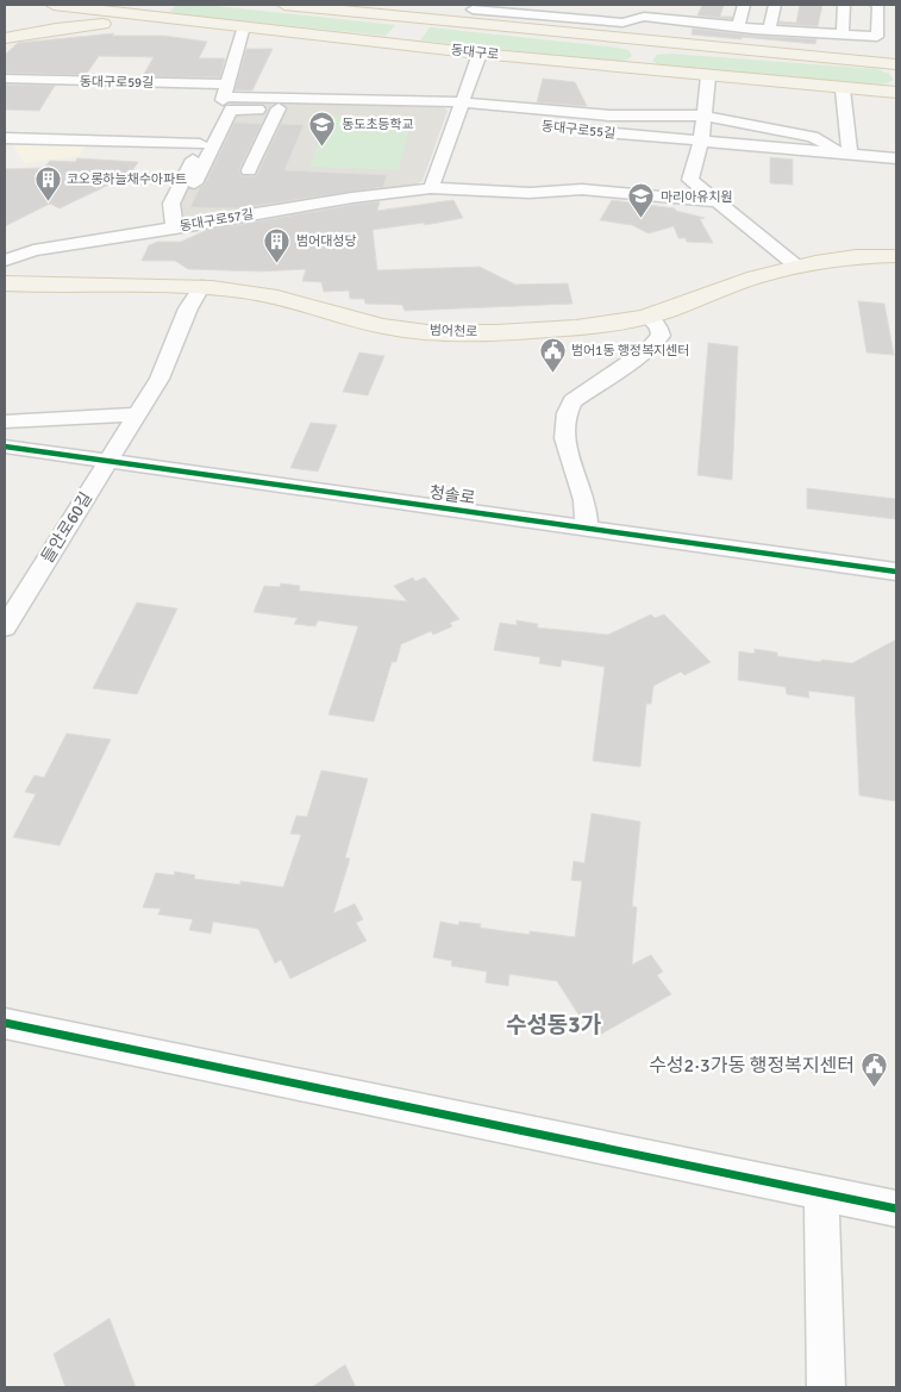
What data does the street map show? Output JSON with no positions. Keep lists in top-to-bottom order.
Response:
{
  "streets": {
    "main road": ["동대구로", "범어천로"],
    "street": [
      "동대구로59길",
      "동대구로55길",
      "동대구로57길",
      "청솔로",
      "들안로60길"
    ]
  },
  "crossings": [
    ["범어천로", "들안로60길"],
    ["청솔로", "들안로60길"]
  ],
  "districts": ["수성동3가"],
  "places": {
    "school or university": ["동도초등학교", "마리아유치원"],
    "building": ["코오롱하늘채수아파트", "범어대성당"],
    "public building": ["범어1동 행정복지센터", "수성2·3가동 행정복지센터"]
  }
}
